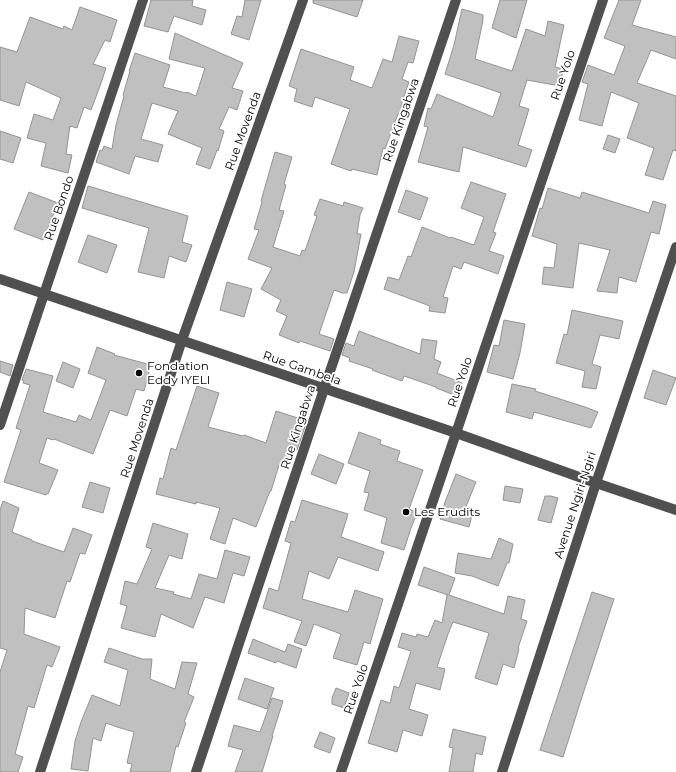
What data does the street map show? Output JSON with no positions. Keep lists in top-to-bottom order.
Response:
{
  "streets": {
    "street": [
      "Rue Yolo",
      "Rue Kingabwa",
      "Rue Movenda",
      "Rue Bondo",
      "Rue Gambela",
      "Avenue Ngiri-Ngiri"
    ]
  },
  "crossings": [
    ["Rue Yolo", "Rue Gambela"],
    ["Rue Kingabwa", "Rue Gambela"],
    ["Rue Movenda", "Rue Gambela"],
    ["Rue Bondo", "Rue Gambela"],
    ["Rue Gambela", "Avenue Ngiri-Ngiri"]
  ],
  "places": ["Fondation Eddy IYELI", "Les Erudits"]
}
